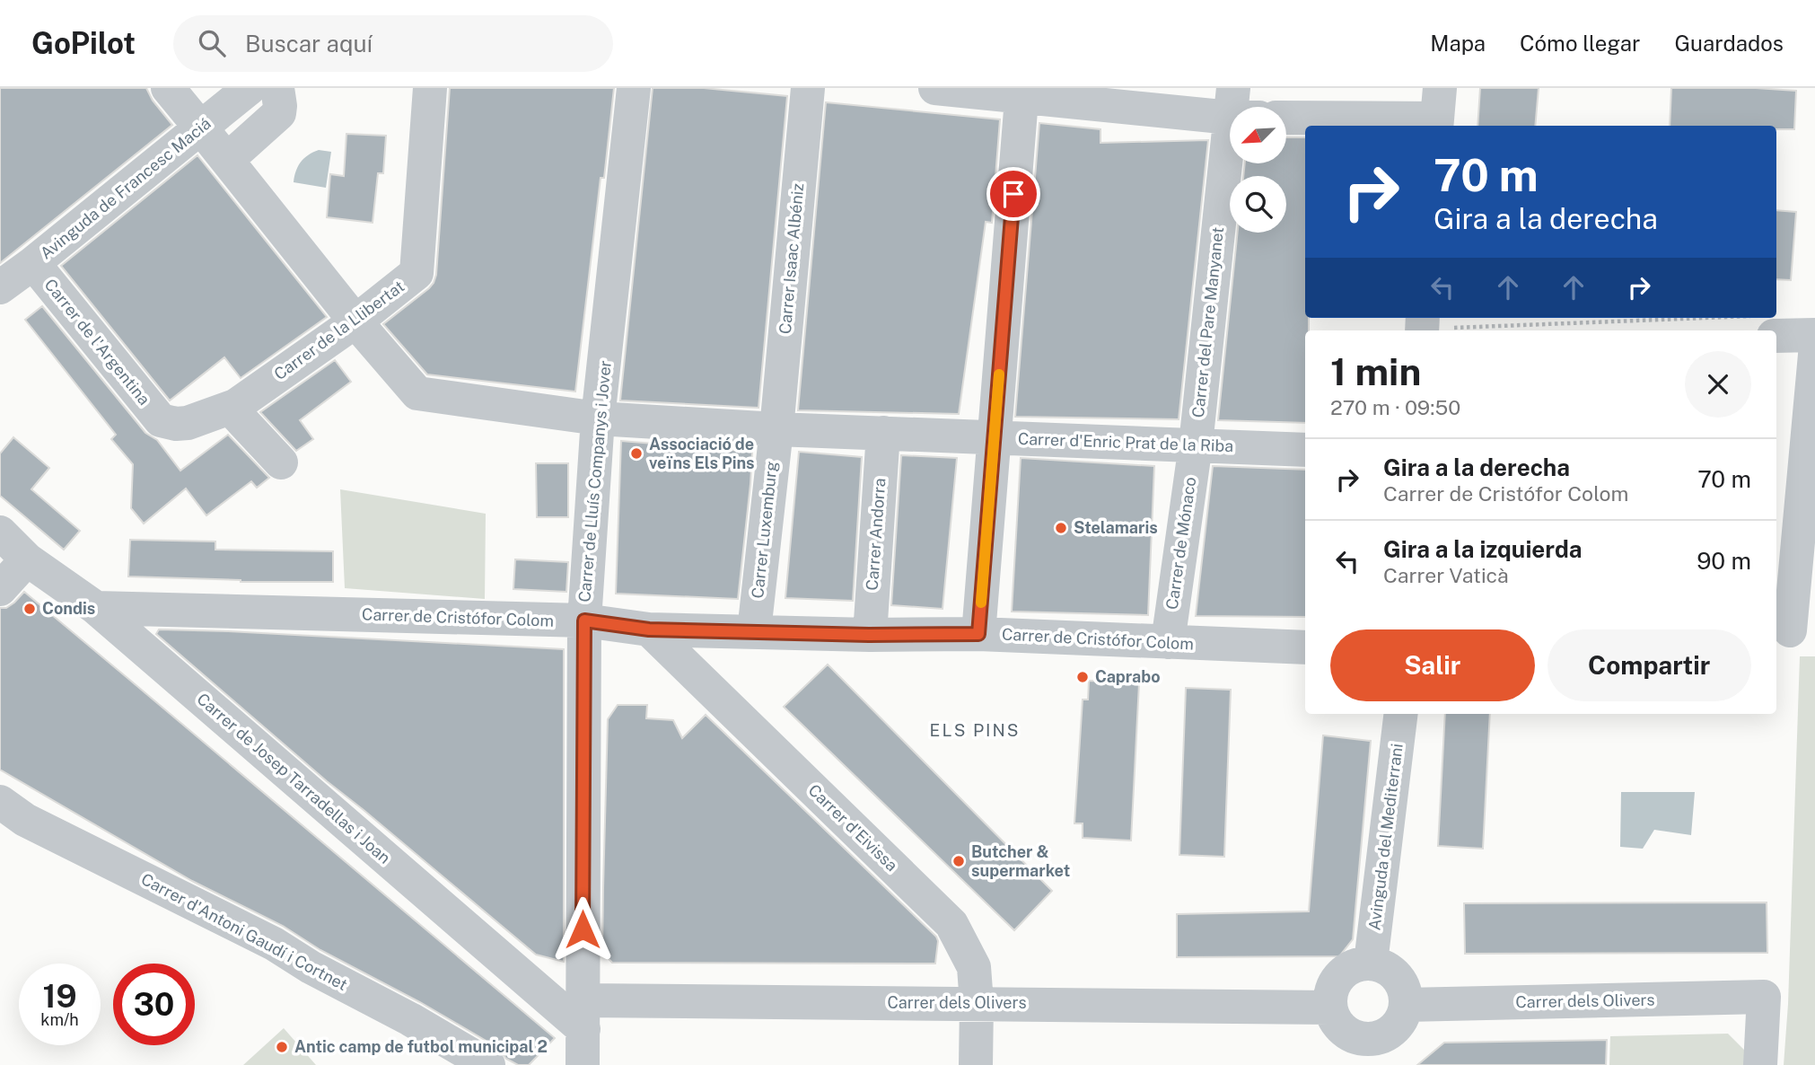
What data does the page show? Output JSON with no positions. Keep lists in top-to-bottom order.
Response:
{
  "streets": {
    "street": [
      "Avinguda de Francesc Maciá",
      "Carrer Isaac Albéniz",
      "Carrer del Pare Manyanet",
      "Carrer de la Llibertat",
      "Carrer de l'Argentina",
      "Carrer d'Enric Prat de la Riba",
      "Carrer de Lluís Companys i Jover",
      "Carrer Luxemburg",
      "Carrer Andorra",
      "Carrer de Mónaco",
      "Carrer de Cristófor Colom",
      "Carrer de Josep Tarradellas i Joan",
      "Carrer d'Eivissa",
      "Avinguda del Mediterrani",
      "Carrer d'Antoni Gaudí i Cortnet",
      "Carrer dels Olivers"
    ]
  },
  "crossings": [
    ["Avinguda de Francesc Maciá", "Carrer de l'Argentina"],
    ["Carrer Isaac Albéniz", "Carrer d'Enric Prat de la Riba"],
    ["Carrer Isaac Albéniz", "Carrer Luxemburg"],
    ["Carrer del Pare Manyanet", "Carrer d'Enric Prat de la Riba"],
    ["Carrer del Pare Manyanet", "Carrer de Mónaco"],
    ["Carrer de la Llibertat", "Carrer de l'Argentina"],
    ["Carrer de la Llibertat", "Carrer d'Enric Prat de la Riba"],
    ["Carrer d'Enric Prat de la Riba", "Carrer de Lluís Companys i Jover"],
    ["Carrer d'Enric Prat de la Riba", "Carrer Luxemburg"],
    ["Carrer d'Enric Prat de la Riba", "Carrer Andorra"],
    ["Carrer d'Enric Prat de la Riba", "Carrer de Mónaco"],
    ["Carrer de Lluís Companys i Jover", "Carrer de Cristófor Colom"],
    ["Carrer de Lluís Companys i Jover", "Carrer de Josep Tarradellas i Joan"],
    ["Carrer de Lluís Companys i Jover", "Carrer dels Olivers"],
    ["Carrer Luxemburg", "Carrer de Cristófor Colom"],
    ["Carrer Andorra", "Carrer de Cristófor Colom"],
    ["Carrer de Mónaco", "Carrer de Cristófor Colom"],
    ["Carrer de Cristófor Colom", "Carrer de Josep Tarradellas i Joan"],
    ["Carrer de Cristófor Colom", "Carrer d'Eivissa"],
    ["Carrer de Josep Tarradellas i Joan", "Carrer dels Olivers"],
    ["Carrer d'Eivissa", "Carrer dels Olivers"],
    ["Avinguda del Mediterrani", "Carrer dels Olivers"]
  ],
  "districts": ["ELS PINS"],
  "places": [
    "Associació de veïns Els Pins",
    "Stelamaris",
    "Condis",
    "Caprabo",
    "Butcher & supermarket",
    "Antic camp de futbol municipal 2"
  ],
  "north": "bottom left",
  "page": {
    "header": "GoPilot",
    "search": "Buscar aquí",
    "nav": ["Mapa", "Cómo llegar", "Guardados"],
    "turn": ["70 m", "Gira a la derecha"],
    "heading": ["1 min", "270 m · 09:50"],
    "list": [
      {
        "name": "Gira a la derecha",
        "note": "Carrer de Cristófor Colom",
        "value": "70 m"
      },
      {
        "name": "Gira a la izquierda",
        "note": "Carrer Vaticà",
        "value": "90 m"
      }
    ],
    "buttons": ["Salir", "Compartir"],
    "speed": "19 km/h",
    "limit": "30"
  }
}
